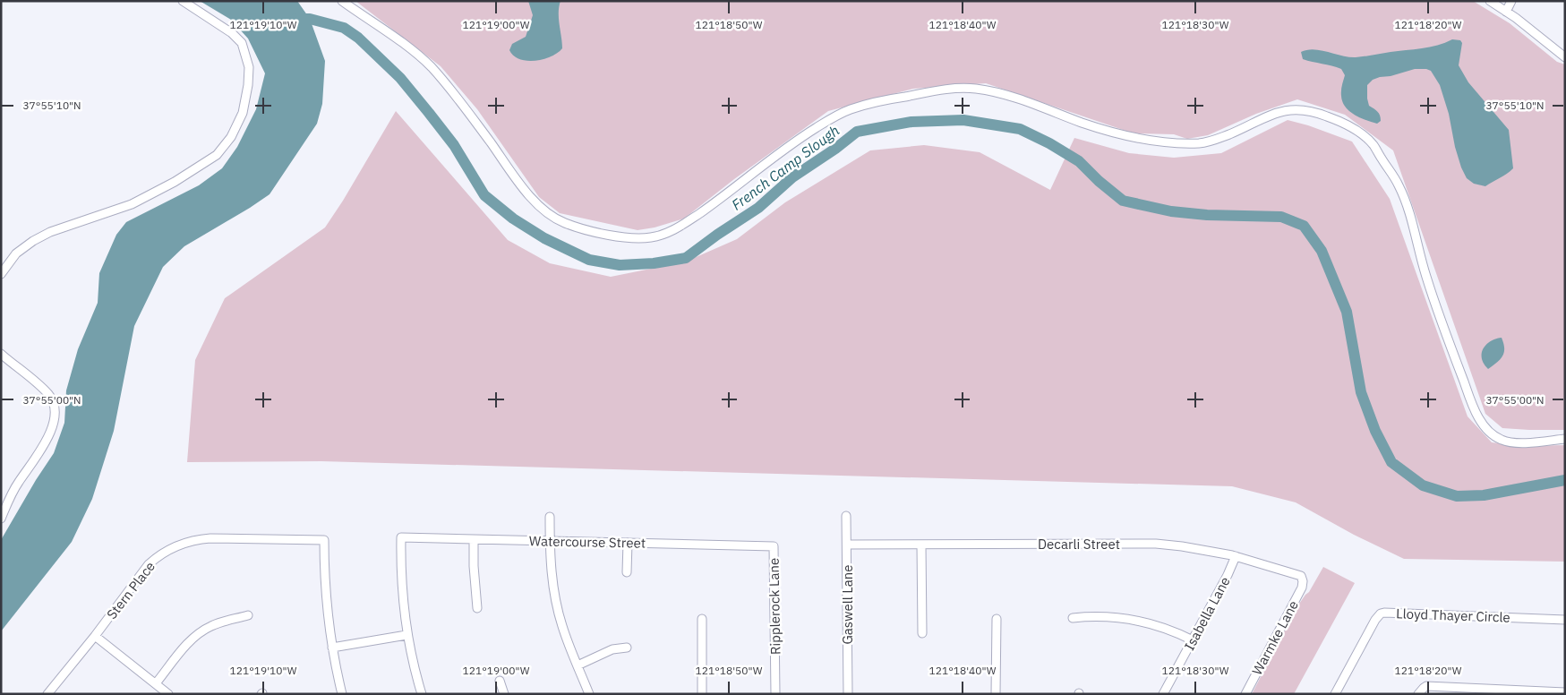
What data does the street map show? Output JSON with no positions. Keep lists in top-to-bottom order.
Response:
{
  "streets": {
    "street": [
      "Watercourse Street",
      "Decarli Street",
      "Stern Place",
      "Gaswell Lane",
      "Ripplerock Lane",
      "Isabella Lane",
      "Lloyd Thayer Circle",
      "Warmke Lane"
    ]
  },
  "crossings": [
    ["Watercourse Street", "Ripplerock Lane"],
    ["Decarli Street", "Gaswell Lane"],
    ["Decarli Street", "Isabella Lane"],
    ["Decarli Street", "Warmke Lane"]
  ],
  "water": ["French Camp Slough"],
  "coordinates": [
    "121°19'10\"W",
    "121°19'00\"W",
    "121°18'50\"W",
    "121°18'40\"W",
    "121°18'30\"W",
    "121°18'20\"W",
    "37°55'10\"N",
    "37°55'00\"N"
  ]
}
